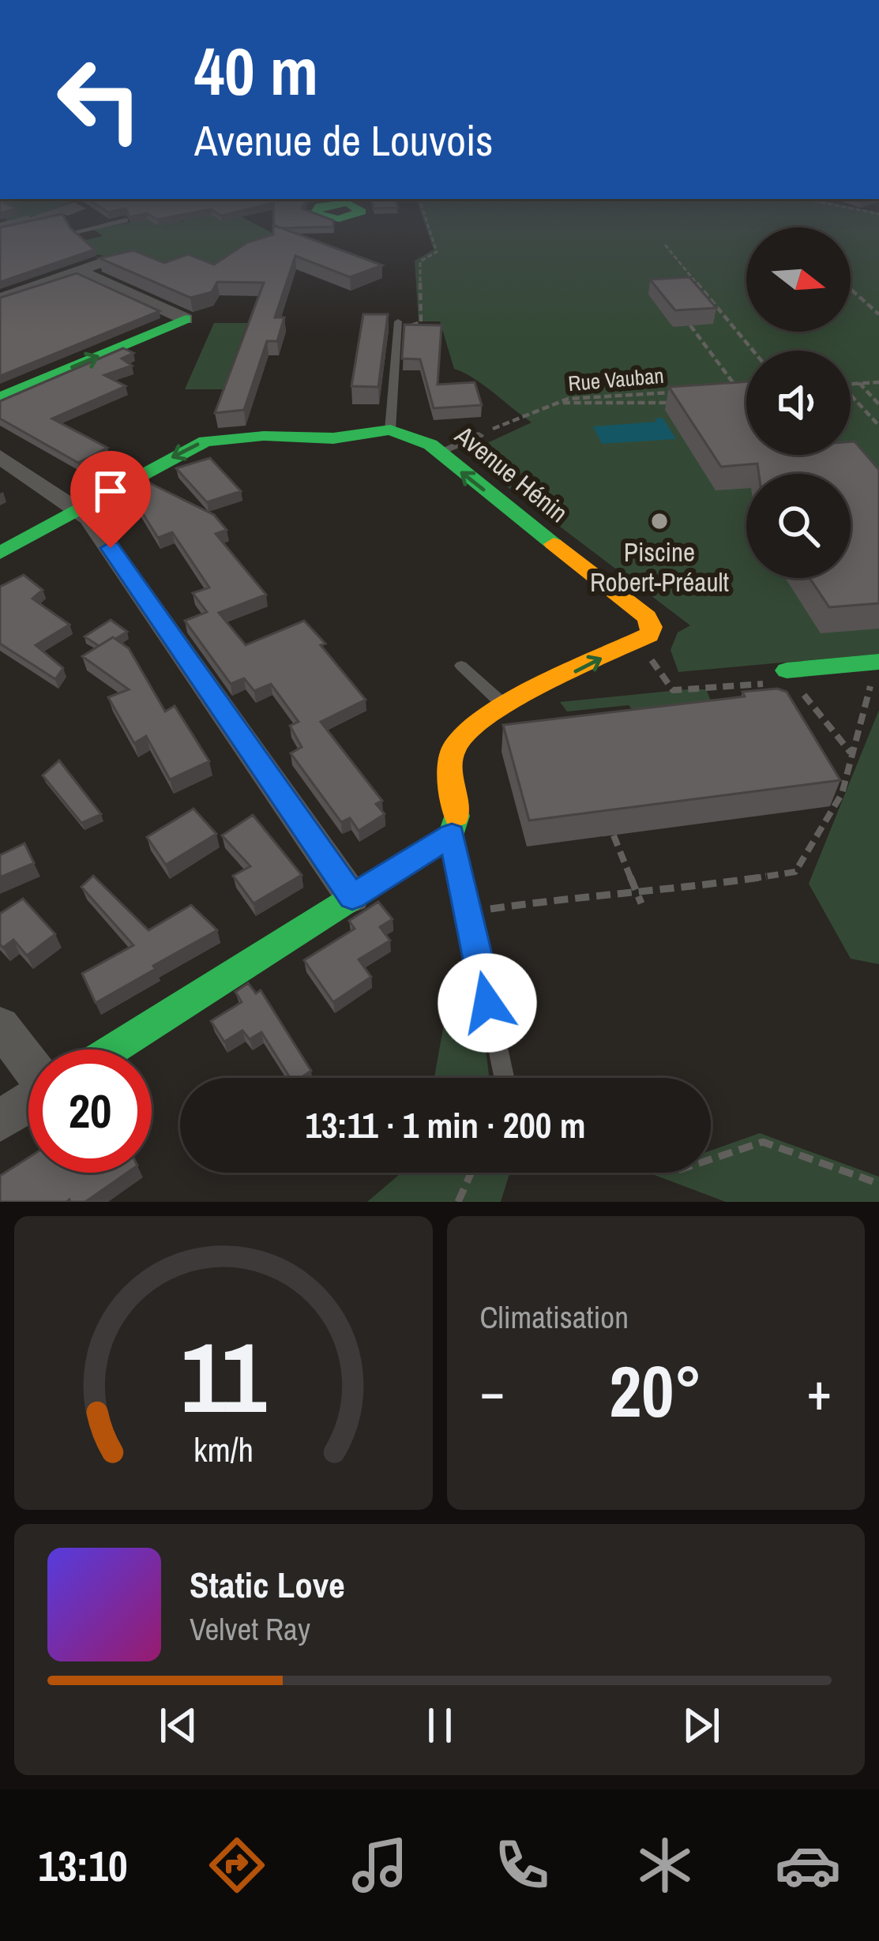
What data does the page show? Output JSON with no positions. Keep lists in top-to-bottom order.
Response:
{
  "streets": {
    "street": ["Avenue Hénin"],
    "path": ["Rue Vauban"]
  },
  "one_way": ["Avenue Hénin"],
  "places": ["Piscine Robert-Préault"],
  "north": "right",
  "page": {
    "turn": ["40 m", "Avenue de Louvois"],
    "limit": "20",
    "trip": "13:11 · 1 min · 200 m",
    "tile": "Climatisation",
    "heat": ["−", "20°", "+"],
    "song": ["Static Love", "Velvet Ray"],
    "tabs": "13:10",
    "gauge": ["11", "km/h"]
  }
}
